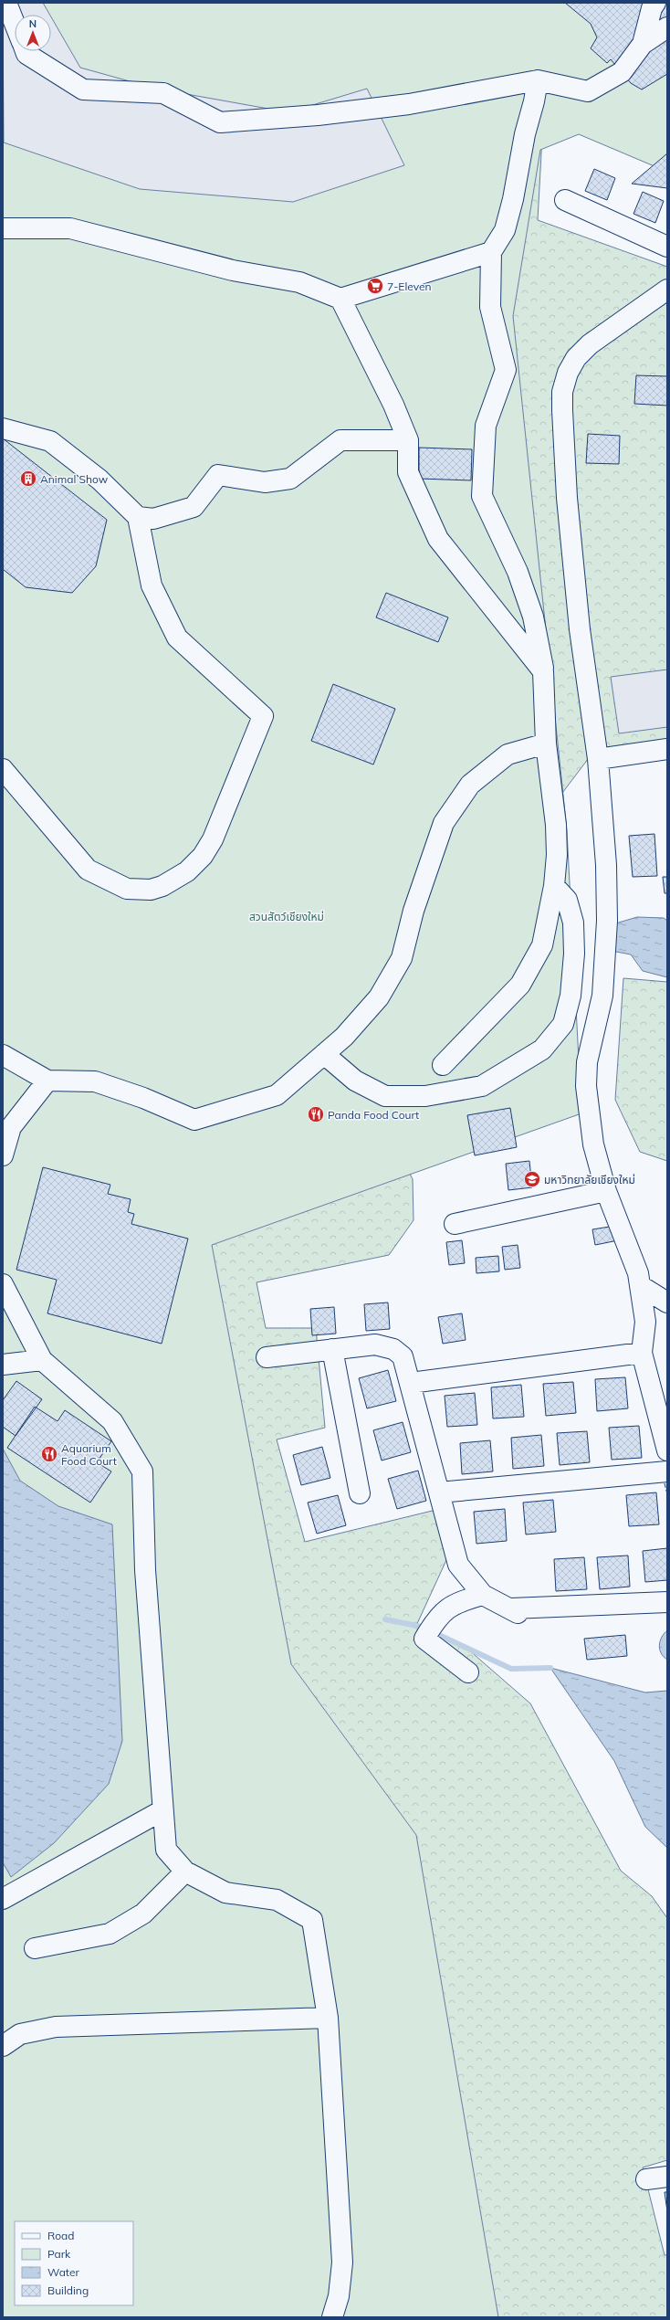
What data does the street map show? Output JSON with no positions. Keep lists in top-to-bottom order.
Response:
{
  "parks": ["สวนสัตว์เชียงใหม่"],
  "places": {
    "supermarket": ["7-Eleven"],
    "building": ["Animal Show"],
    "restaurant": ["Panda Food Court", "Aquarium Food Court"],
    "school or university": ["มหาวิทยาลัยเชียงใหม่"]
  },
  "legend": [
    "Road",
    "Park",
    "Water",
    "Building"
  ],
  "north": "top"
}
